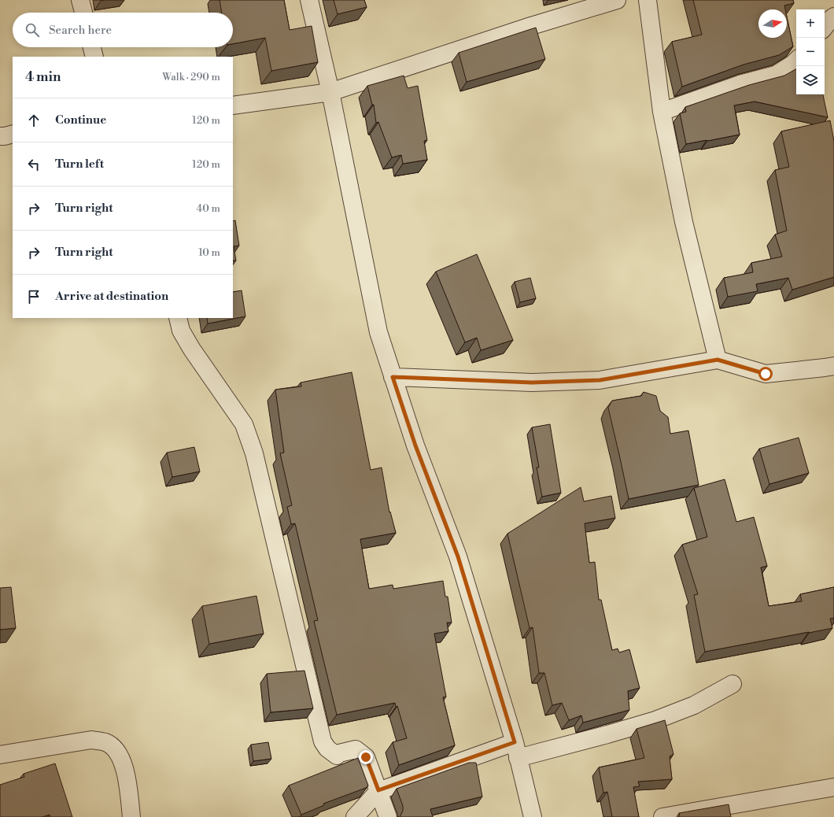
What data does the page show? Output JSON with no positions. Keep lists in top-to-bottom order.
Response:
{
  "north": "right",
  "page": {
    "map_buttons": ["+", "−"],
    "search": "Search here",
    "heading": ["4 min", "Walk · 290 m"],
    "list": [
      ["Continue", "120 m"],
      ["Turn left", "120 m"],
      ["Turn right", "40 m"],
      ["Turn right", "10 m"],
      "Arrive at destination"
    ]
  }
}
